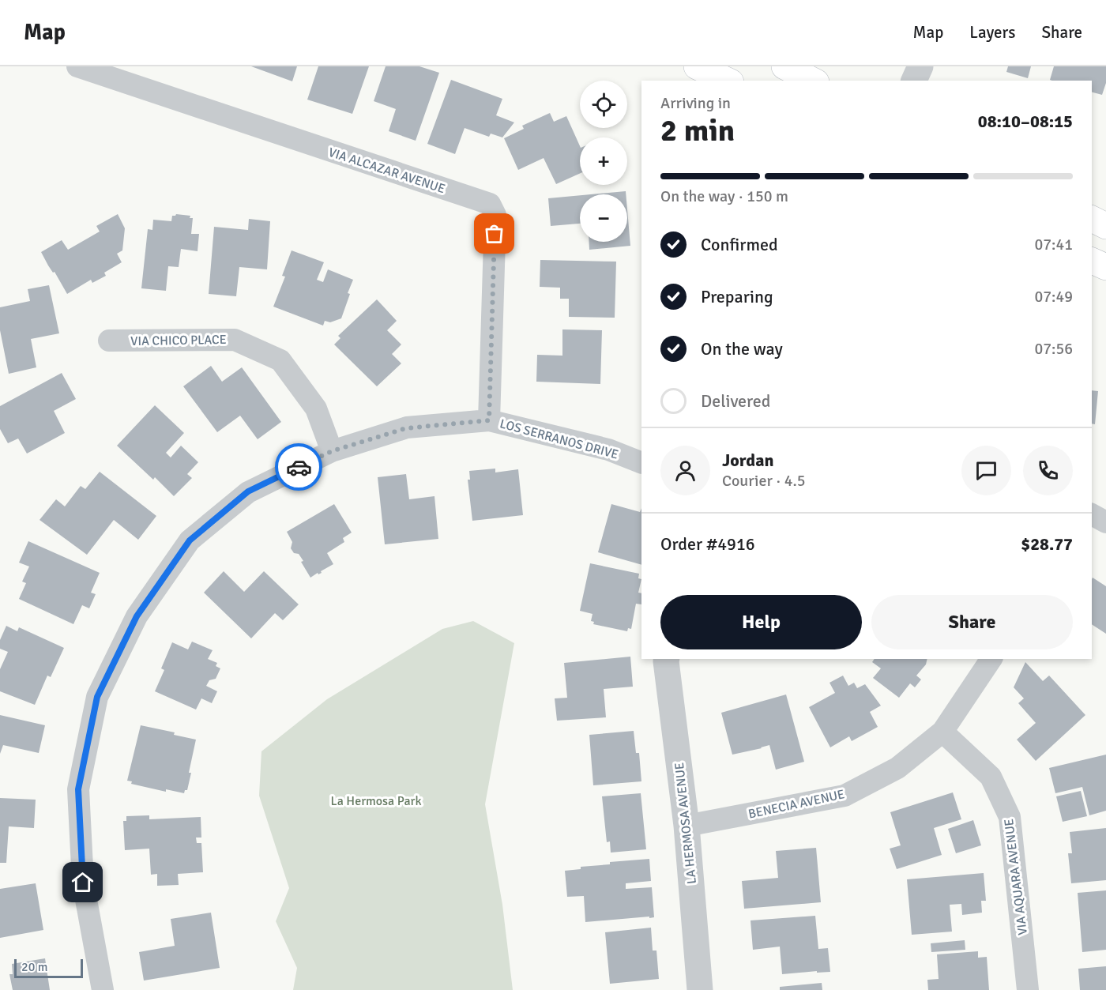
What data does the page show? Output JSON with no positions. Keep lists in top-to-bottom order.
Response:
{
  "streets": {
    "street": [
      "VIA ALCAZAR AVENUE",
      "VIA CHICO PLACE",
      "LOS SERRANOS DRIVE",
      "BENECIA AVENUE",
      "LA HERMOSA AVENUE",
      "VIA AQUARA AVENUE"
    ]
  },
  "crossings": [
    ["VIA ALCAZAR AVENUE", "LOS SERRANOS DRIVE"],
    ["VIA CHICO PLACE", "LOS SERRANOS DRIVE"],
    ["BENECIA AVENUE", "LA HERMOSA AVENUE"],
    ["BENECIA AVENUE", "VIA AQUARA AVENUE"]
  ],
  "parks": ["La Hermosa Park"],
  "scale_bar": "20 m",
  "page": {
    "header": "Map",
    "nav": ["Map", "Layers", "Share"],
    "map_buttons": ["+", "−"],
    "heading": ["2 min", "Arriving in", "08:10–08:15"],
    "panel": [
      "Jordan",
      "Courier · 4.5",
      "Order #4916",
      "$28.77"
    ],
    "bar": "On the way · 150 m",
    "list": [
      ["Confirmed", "07:41"],
      ["Preparing", "07:49"],
      ["On the way", "07:56"],
      "Delivered"
    ],
    "buttons": ["Help", "Share"],
    "scale": "20 m"
  }
}
